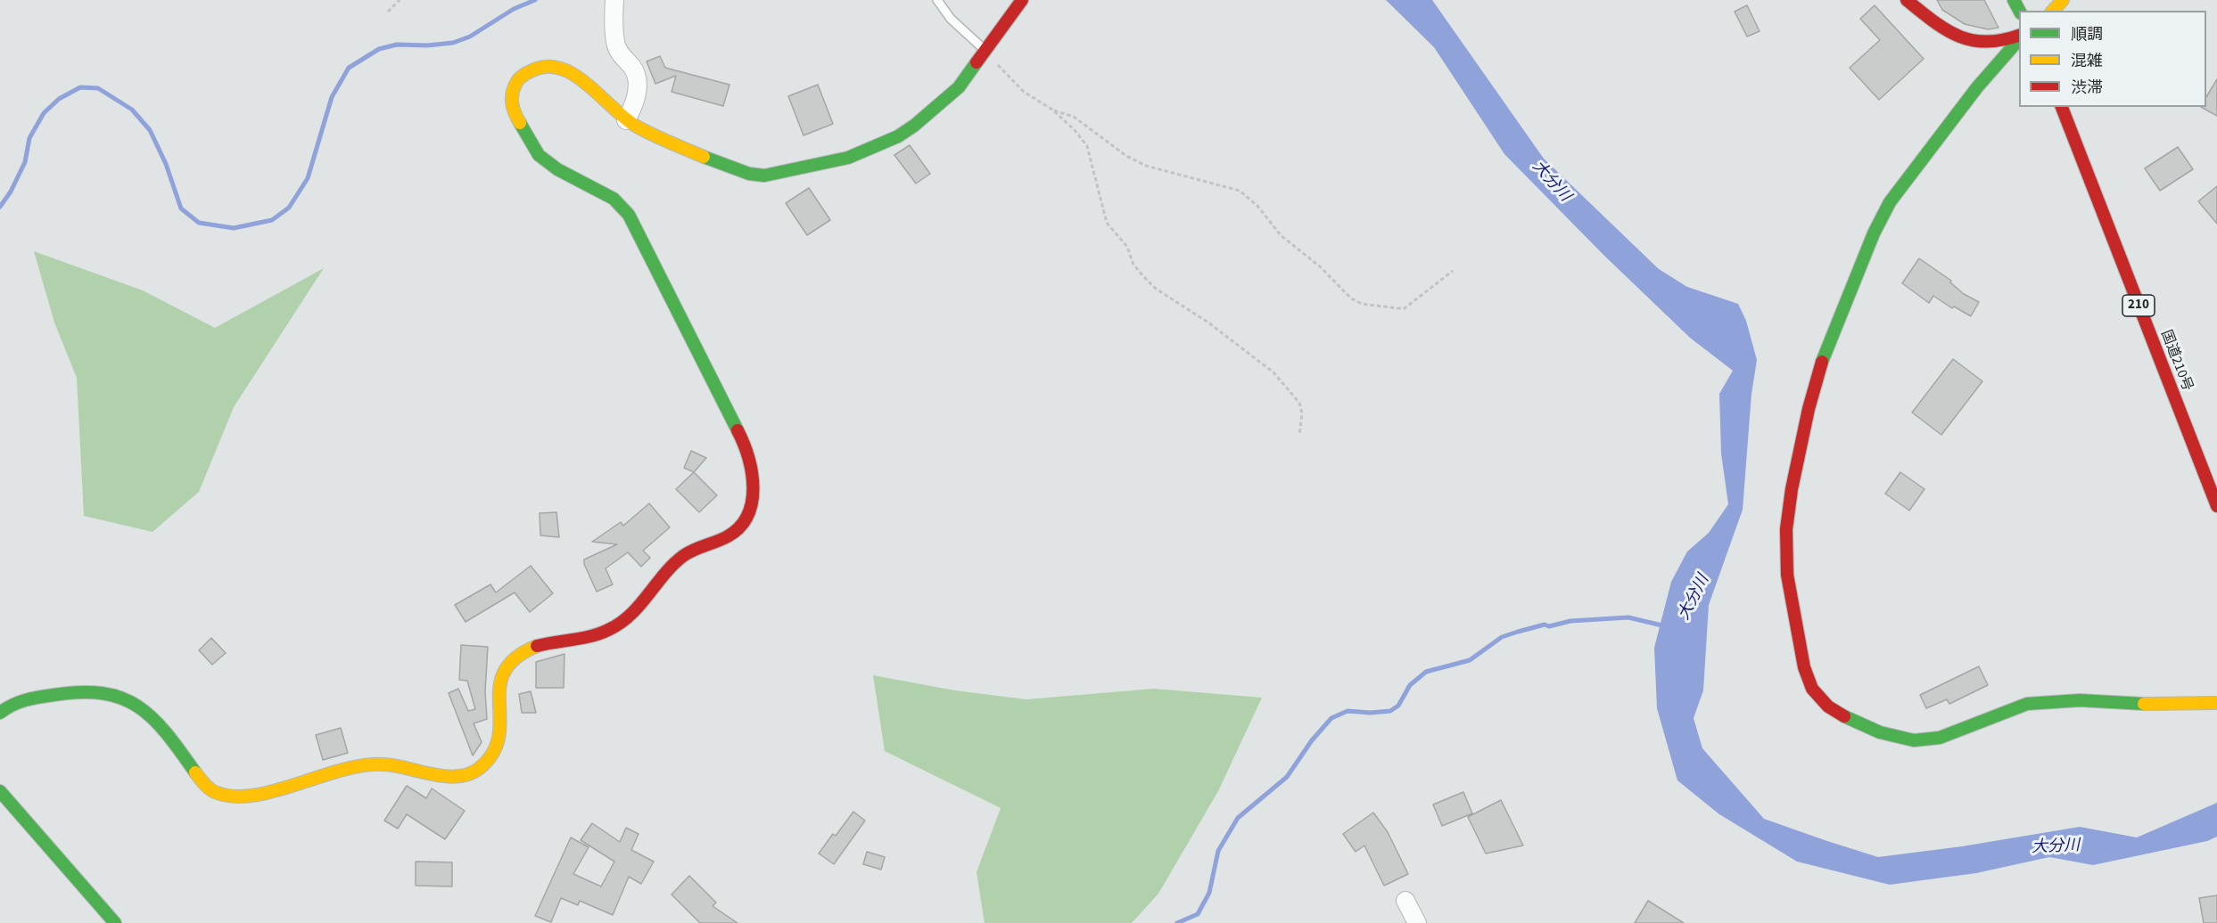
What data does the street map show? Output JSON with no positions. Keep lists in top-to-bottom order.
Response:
{
  "streets": {
    "main road": ["210", "国道210号"]
  },
  "water": ["大分川"],
  "legend": ["順調", "混雑", "渋滞"]
}
